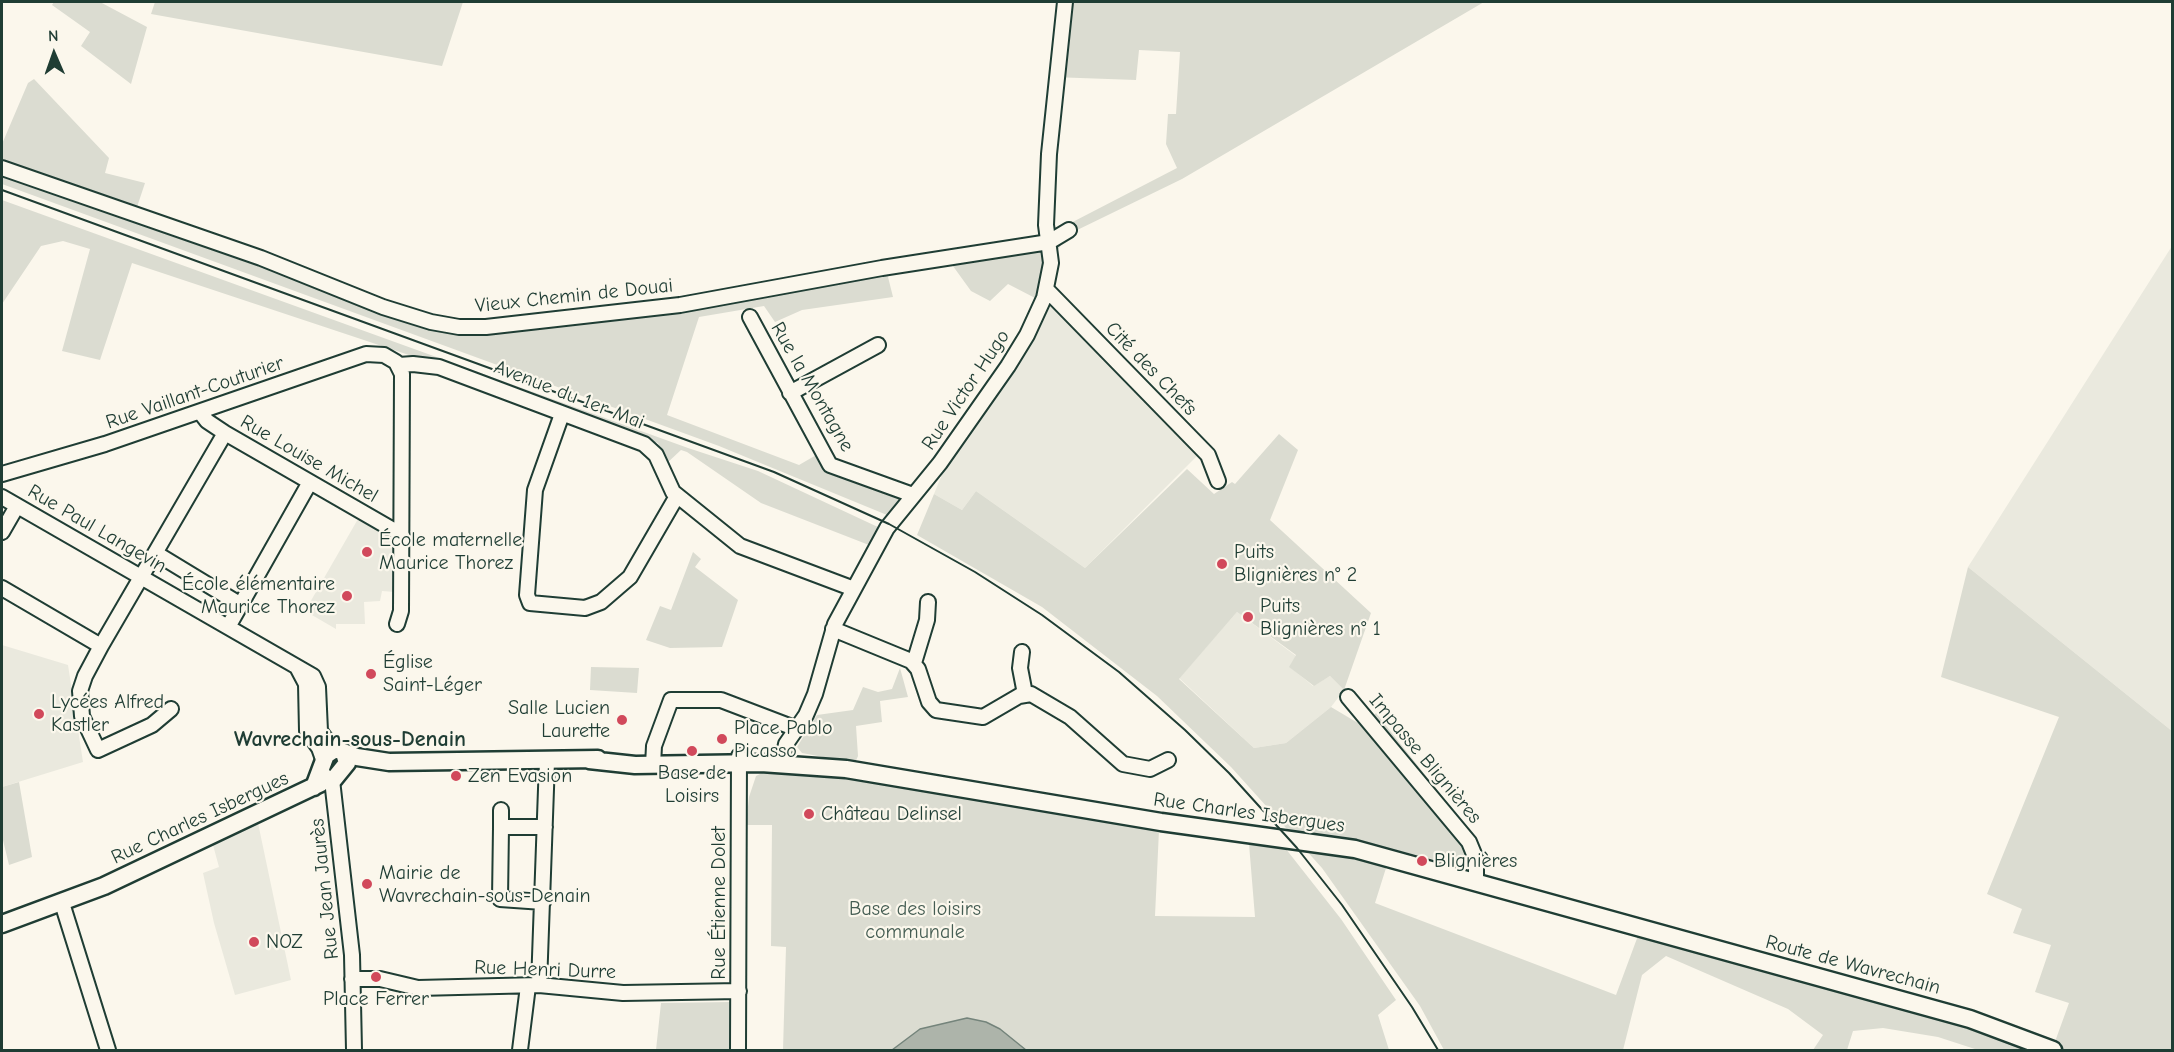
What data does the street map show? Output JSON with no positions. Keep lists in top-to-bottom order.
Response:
{
  "streets": {
    "main road": ["Rue Charles Isbergues", "Route de Wavrechain"],
    "street": [
      "Vieux Chemin de Douai",
      "Cité des Chefs",
      "Rue la Montagne",
      "Rue Victor Hugo",
      "Rue Vaillant-Couturier",
      "Avenue du 1er Mai",
      "Rue Louise Michel",
      "Rue Paul Langevin",
      "Impasse Blignières",
      "Rue Jean Jaurès",
      "Rue Étienne Dolet",
      "Rue Henri Durre"
    ]
  },
  "crossings": [
    ["Vieux Chemin de Douai", "Rue Victor Hugo"],
    ["Cité des Chefs", "Rue Victor Hugo"],
    ["Rue la Montagne", "Rue Victor Hugo"],
    ["Rue Victor Hugo", "Avenue du 1er Mai"],
    ["Rue Victor Hugo", "Rue Charles Isbergues"],
    ["Rue Vaillant-Couturier", "Avenue du 1er Mai"],
    ["Rue Vaillant-Couturier", "Rue Louise Michel"],
    ["Rue Paul Langevin", "Rue Charles Isbergues"],
    ["Impasse Blignières", "Rue Charles Isbergues"],
    ["Rue Charles Isbergues", "Rue Jean Jaurès"],
    ["Rue Charles Isbergues", "Rue Étienne Dolet"],
    ["Rue Charles Isbergues", "Route de Wavrechain"],
    ["Rue Jean Jaurès", "Rue Henri Durre"],
    ["Rue Étienne Dolet", "Rue Henri Durre"]
  ],
  "districts": ["Wavrechain-sous-Denain"],
  "parks": ["Base des loisirs communale"],
  "places": [
    "École maternelle Maurice Thorez",
    "Puits Blignières n° 2",
    "École élémentaire Maurice Thorez",
    "Puits Blignières n° 1",
    "Église Saint-Léger",
    "Lycées Alfred Kastler",
    "Salle Lucien Laurette",
    "Place Pablo Picasso",
    "Base de Loisirs",
    "Zen Evasion",
    "Château Delinsel",
    "Blignières",
    "Mairie de Wavrechain-sous-Denain",
    "NOZ",
    "Place Ferrer"
  ],
  "north": "top"
}
